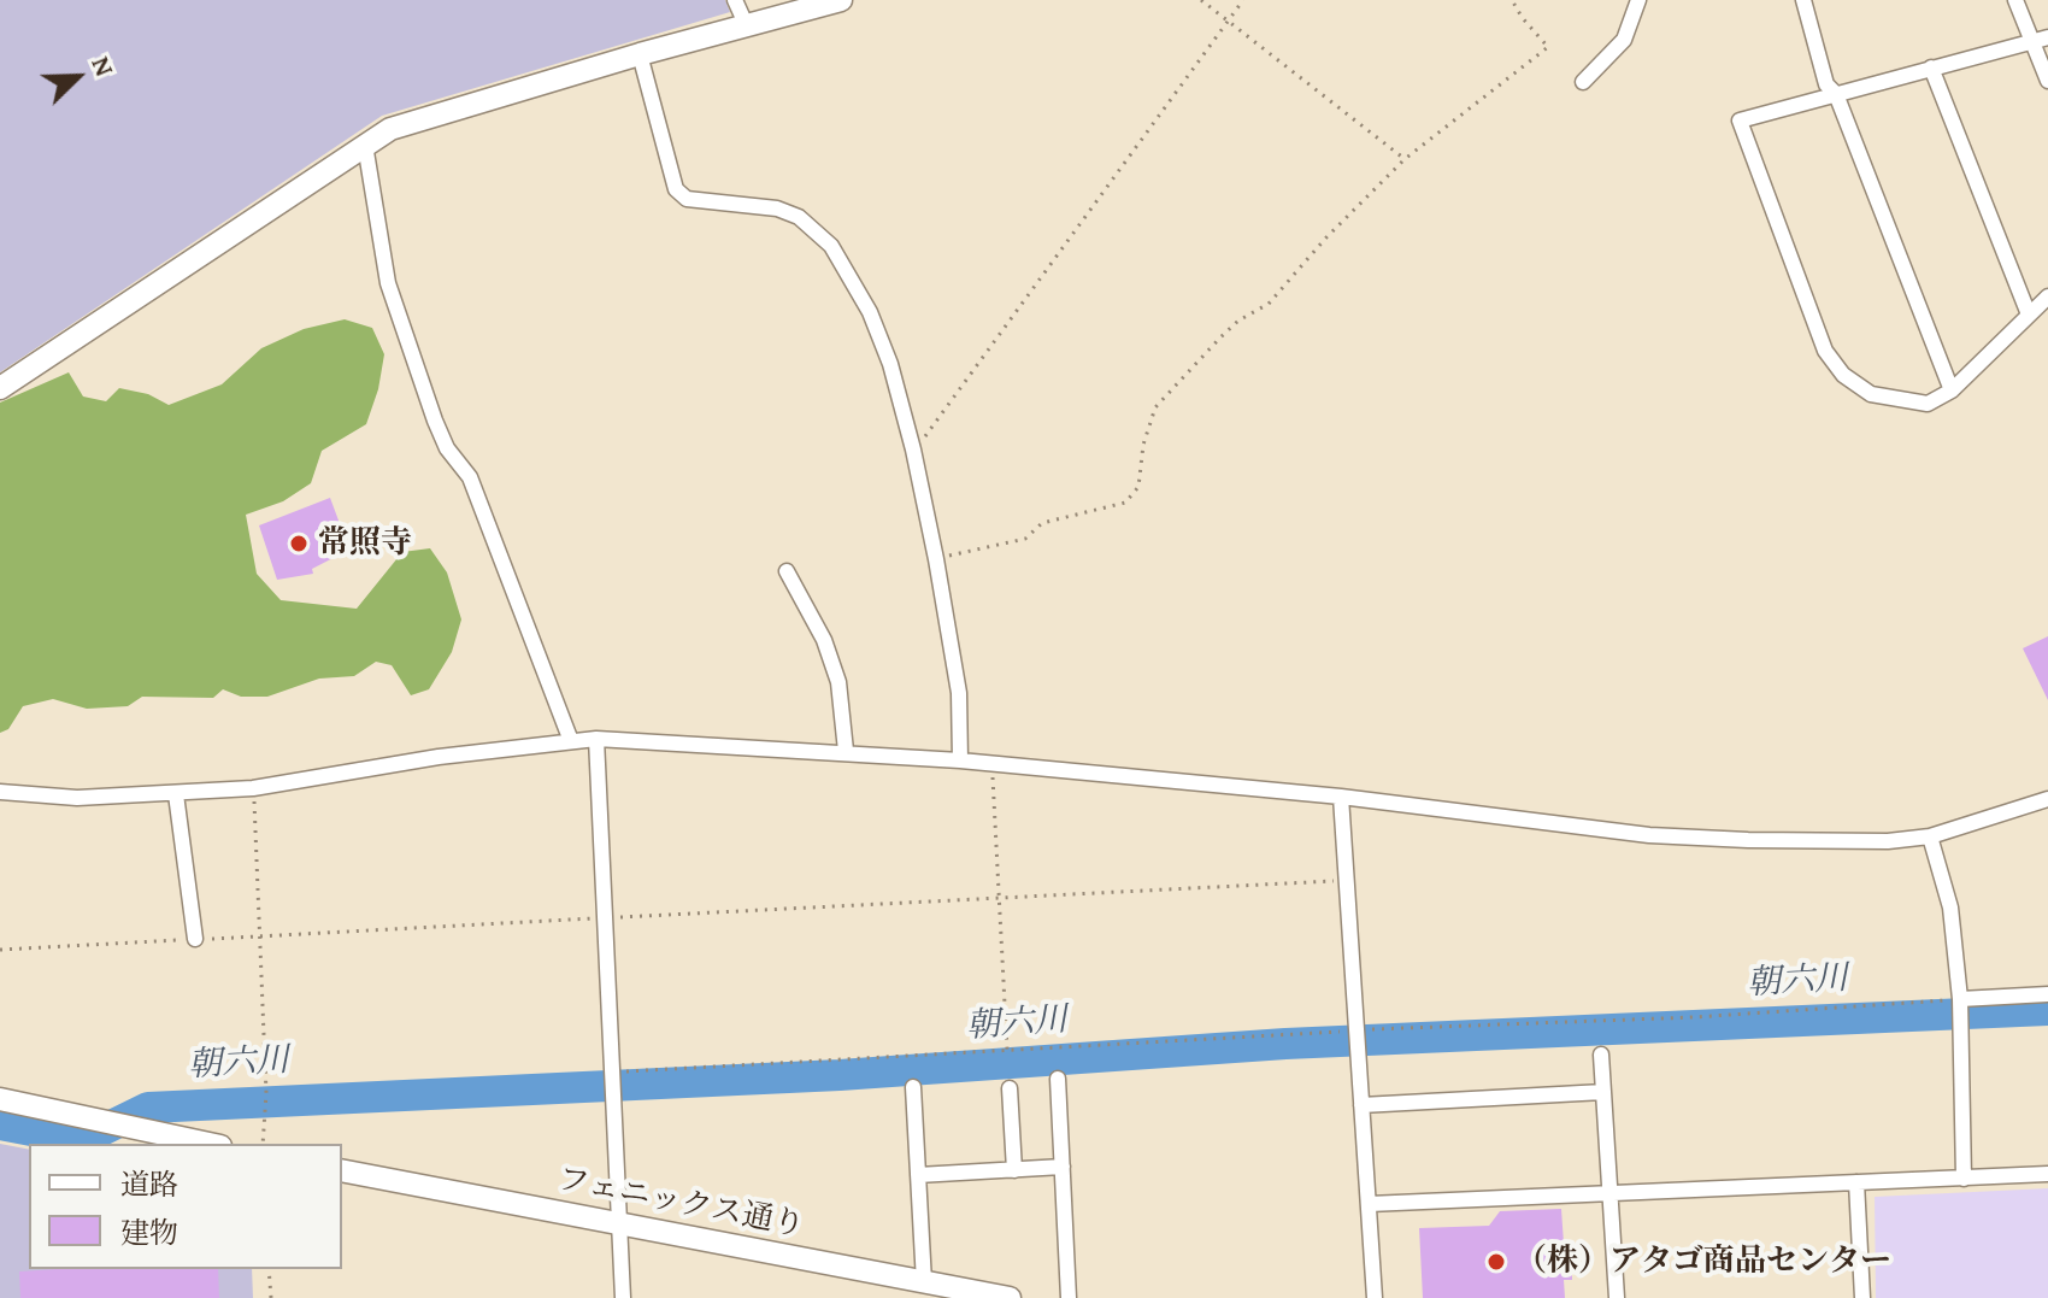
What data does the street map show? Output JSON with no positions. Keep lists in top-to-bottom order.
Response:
{
  "streets": {
    "street": ["フェニックス通り"]
  },
  "water": ["朝六川"],
  "places": ["常照寺", "（株）アタゴ商品センター"],
  "legend": ["道路", "建物"],
  "north": "top right"
}
